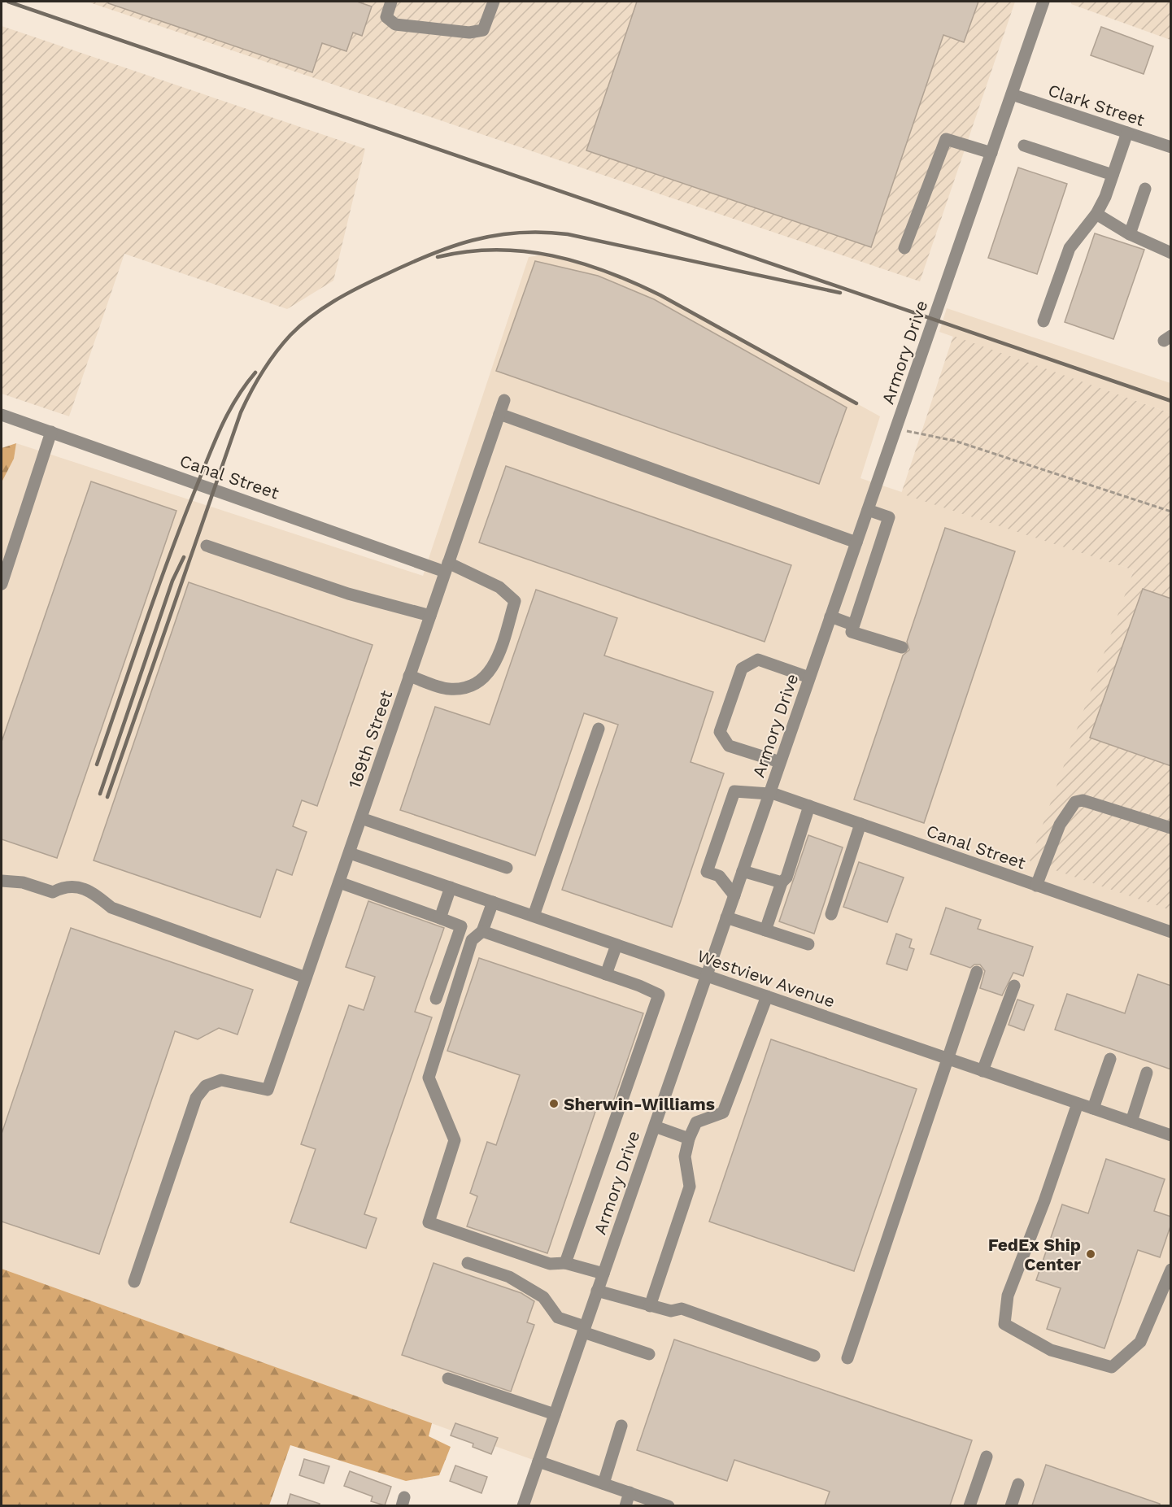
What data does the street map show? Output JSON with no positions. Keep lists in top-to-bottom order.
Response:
{
  "streets": {
    "street": [
      "Clark Street",
      "Armory Drive",
      "Canal Street",
      "169th Street",
      "Westview Avenue"
    ]
  },
  "crossings": [
    ["Clark Street", "Armory Drive"],
    ["Armory Drive", "Canal Street"],
    ["Armory Drive", "Westview Avenue"],
    ["Canal Street", "169th Street"],
    ["169th Street", "Westview Avenue"]
  ],
  "places": ["Sherwin-Williams", "FedEx Ship Center"]
}
